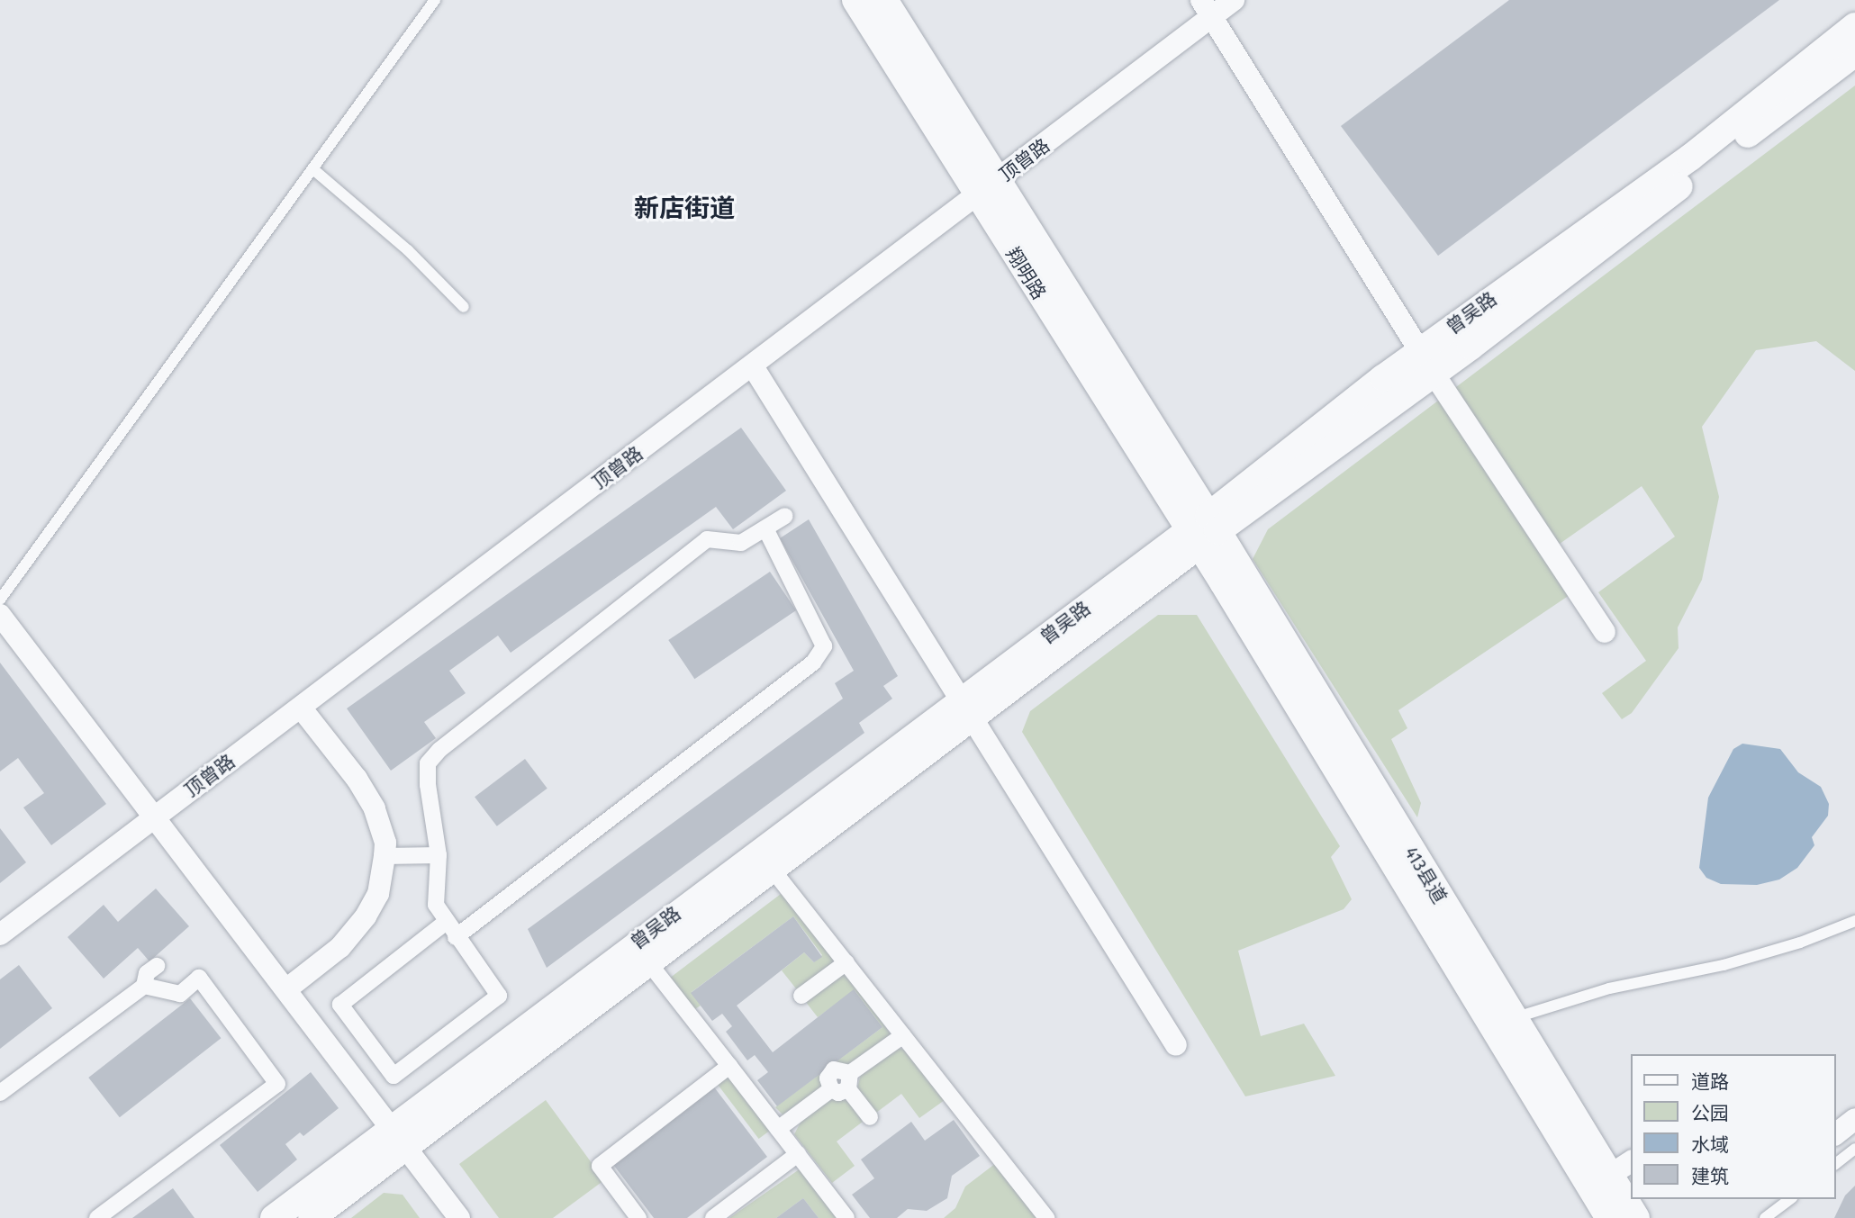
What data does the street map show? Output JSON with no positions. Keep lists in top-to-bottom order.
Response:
{
  "streets": {
    "street": [
      "顶曾路",
      "翔明路",
      "曾吴路",
      "413县道"
    ]
  },
  "crossings": [
    ["顶曾路", "翔明路"],
    ["翔明路", "曾吴路"],
    ["翔明路", "413县道"],
    ["曾吴路", "413县道"]
  ],
  "districts": ["新店街道"],
  "legend": [
    "道路",
    "公园",
    "水域",
    "建筑"
  ]
}
